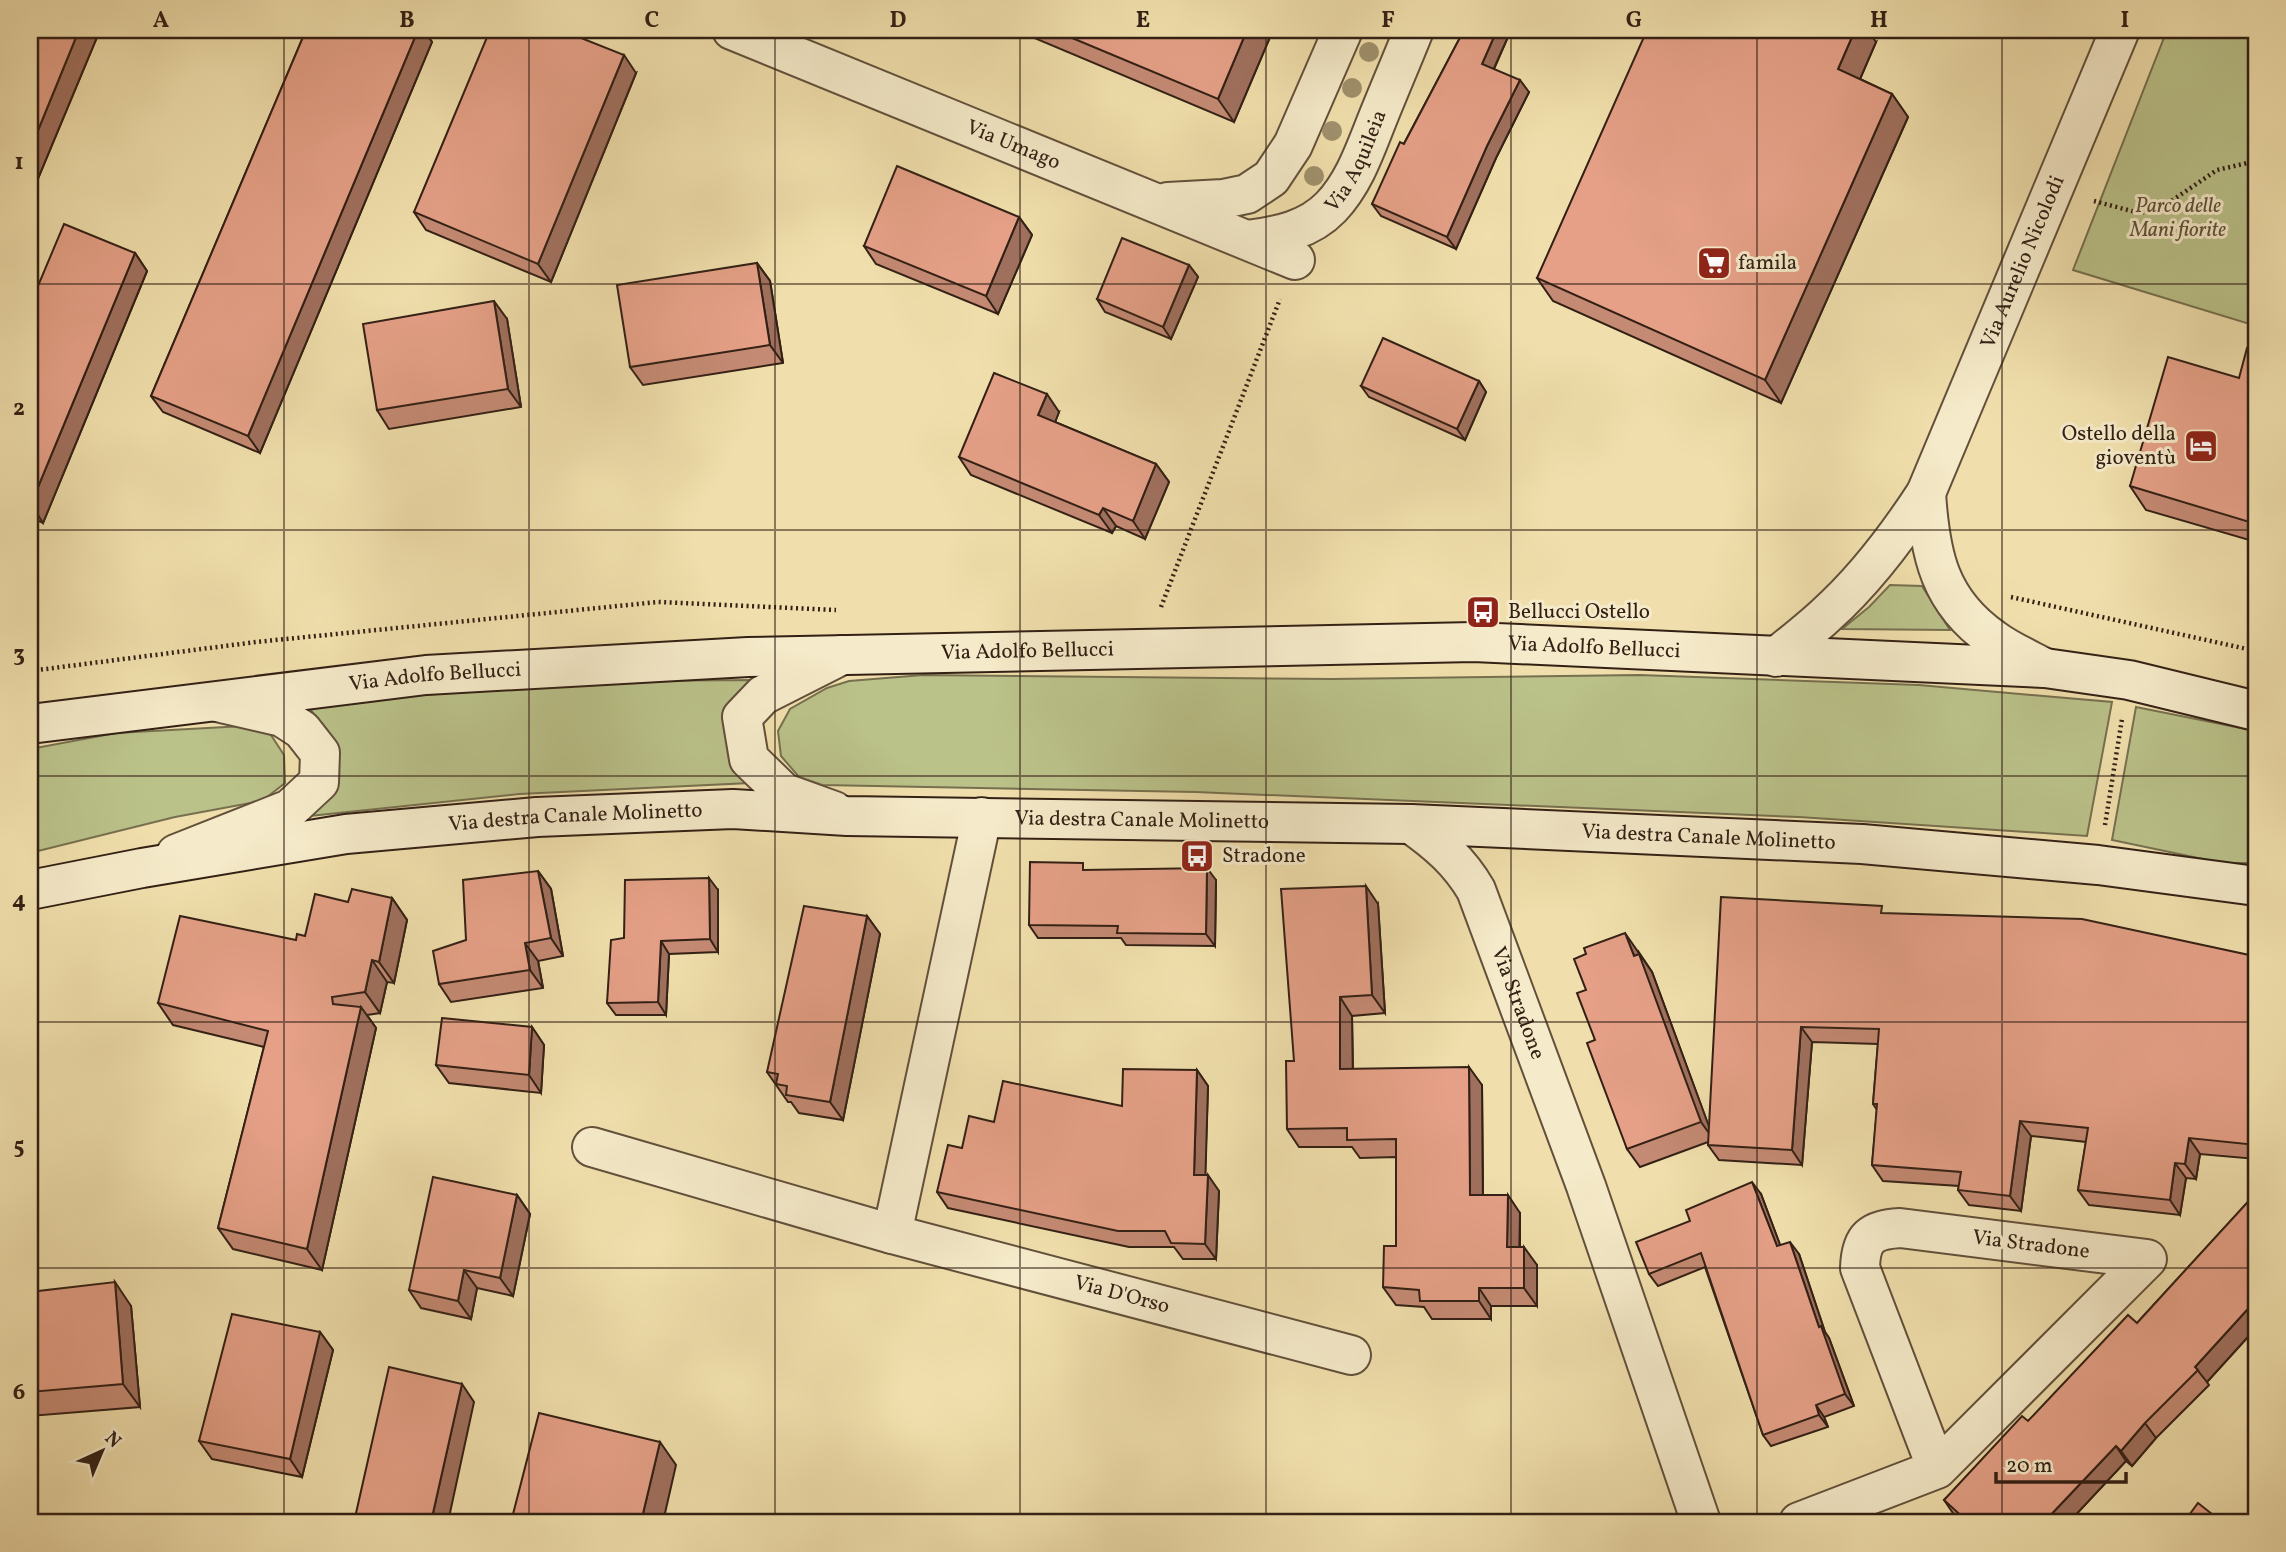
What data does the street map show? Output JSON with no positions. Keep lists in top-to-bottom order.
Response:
{
  "streets": {
    "street": [
      "Via Umago",
      "Via Aquileia",
      "Via Aurelio Nicolodi",
      "Via Adolfo Bellucci",
      "Via destra Canale Molinetto",
      "Via Stradone",
      "Via D'Orso"
    ]
  },
  "crossings": [
    ["Via Umago", "Via Aquileia"],
    ["Via Aurelio Nicolodi", "Via Adolfo Bellucci"],
    ["Via Adolfo Bellucci", "Via destra Canale Molinetto"],
    ["Via destra Canale Molinetto", "Via Stradone"]
  ],
  "parks": ["Parco delle Mani fiorite"],
  "places": {
    "supermarket": ["famila"],
    "hotel": ["Ostello della gioventù"],
    "bus stop": ["Bellucci Ostello", "Stradone"]
  },
  "scale_bar": "20 m",
  "north": "top right",
  "grid": {
    "columns": [
      "A",
      "B",
      "C",
      "D",
      "E",
      "F",
      "G",
      "H",
      "I"
    ],
    "rows": [
      "1",
      "2",
      "3",
      "4",
      "5",
      "6"
    ]
  }
}
